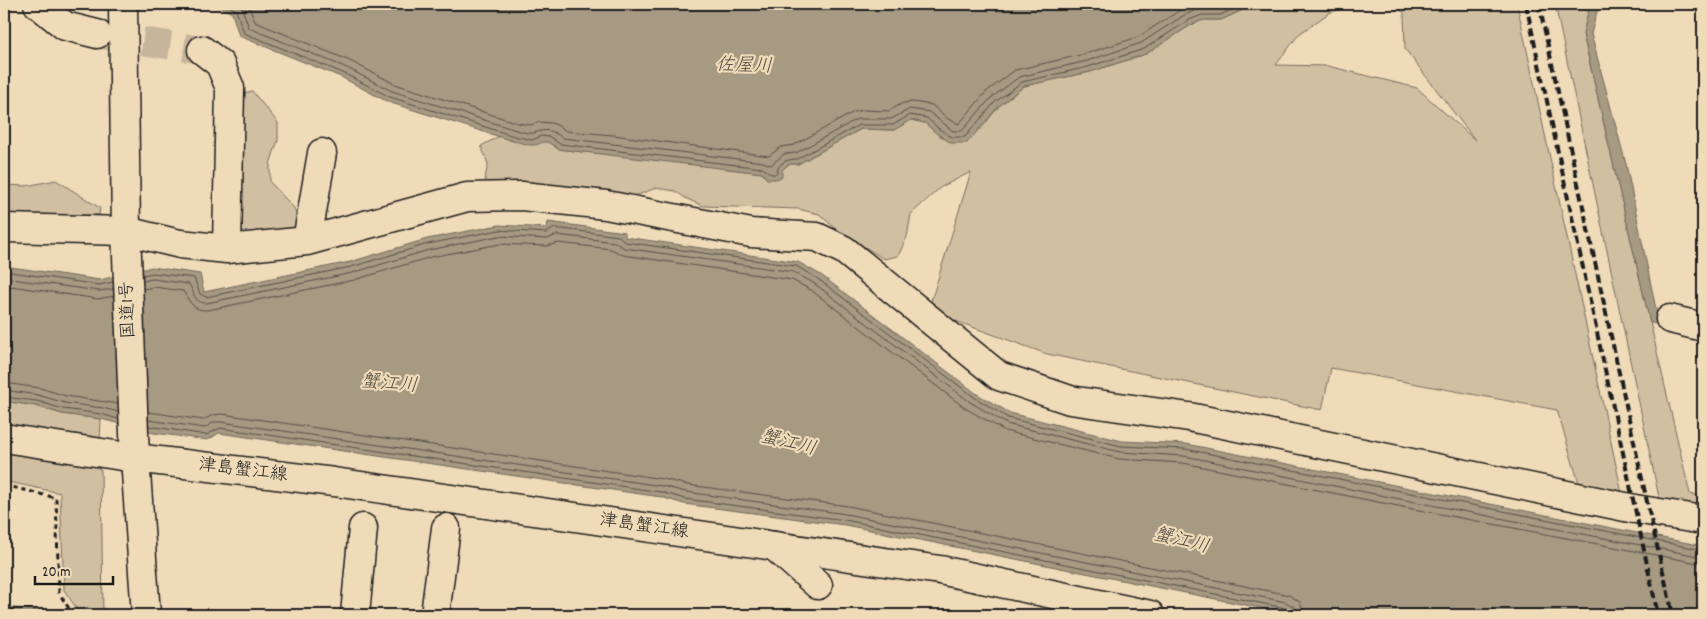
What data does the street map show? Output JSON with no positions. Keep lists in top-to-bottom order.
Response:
{
  "streets": {
    "main road": ["国道1号", "津島蟹江線"]
  },
  "crossings": [
    ["国道1号", "津島蟹江線"]
  ],
  "water": ["佐屋川", "蟹江川"],
  "scale_bar": "20 m"
}
